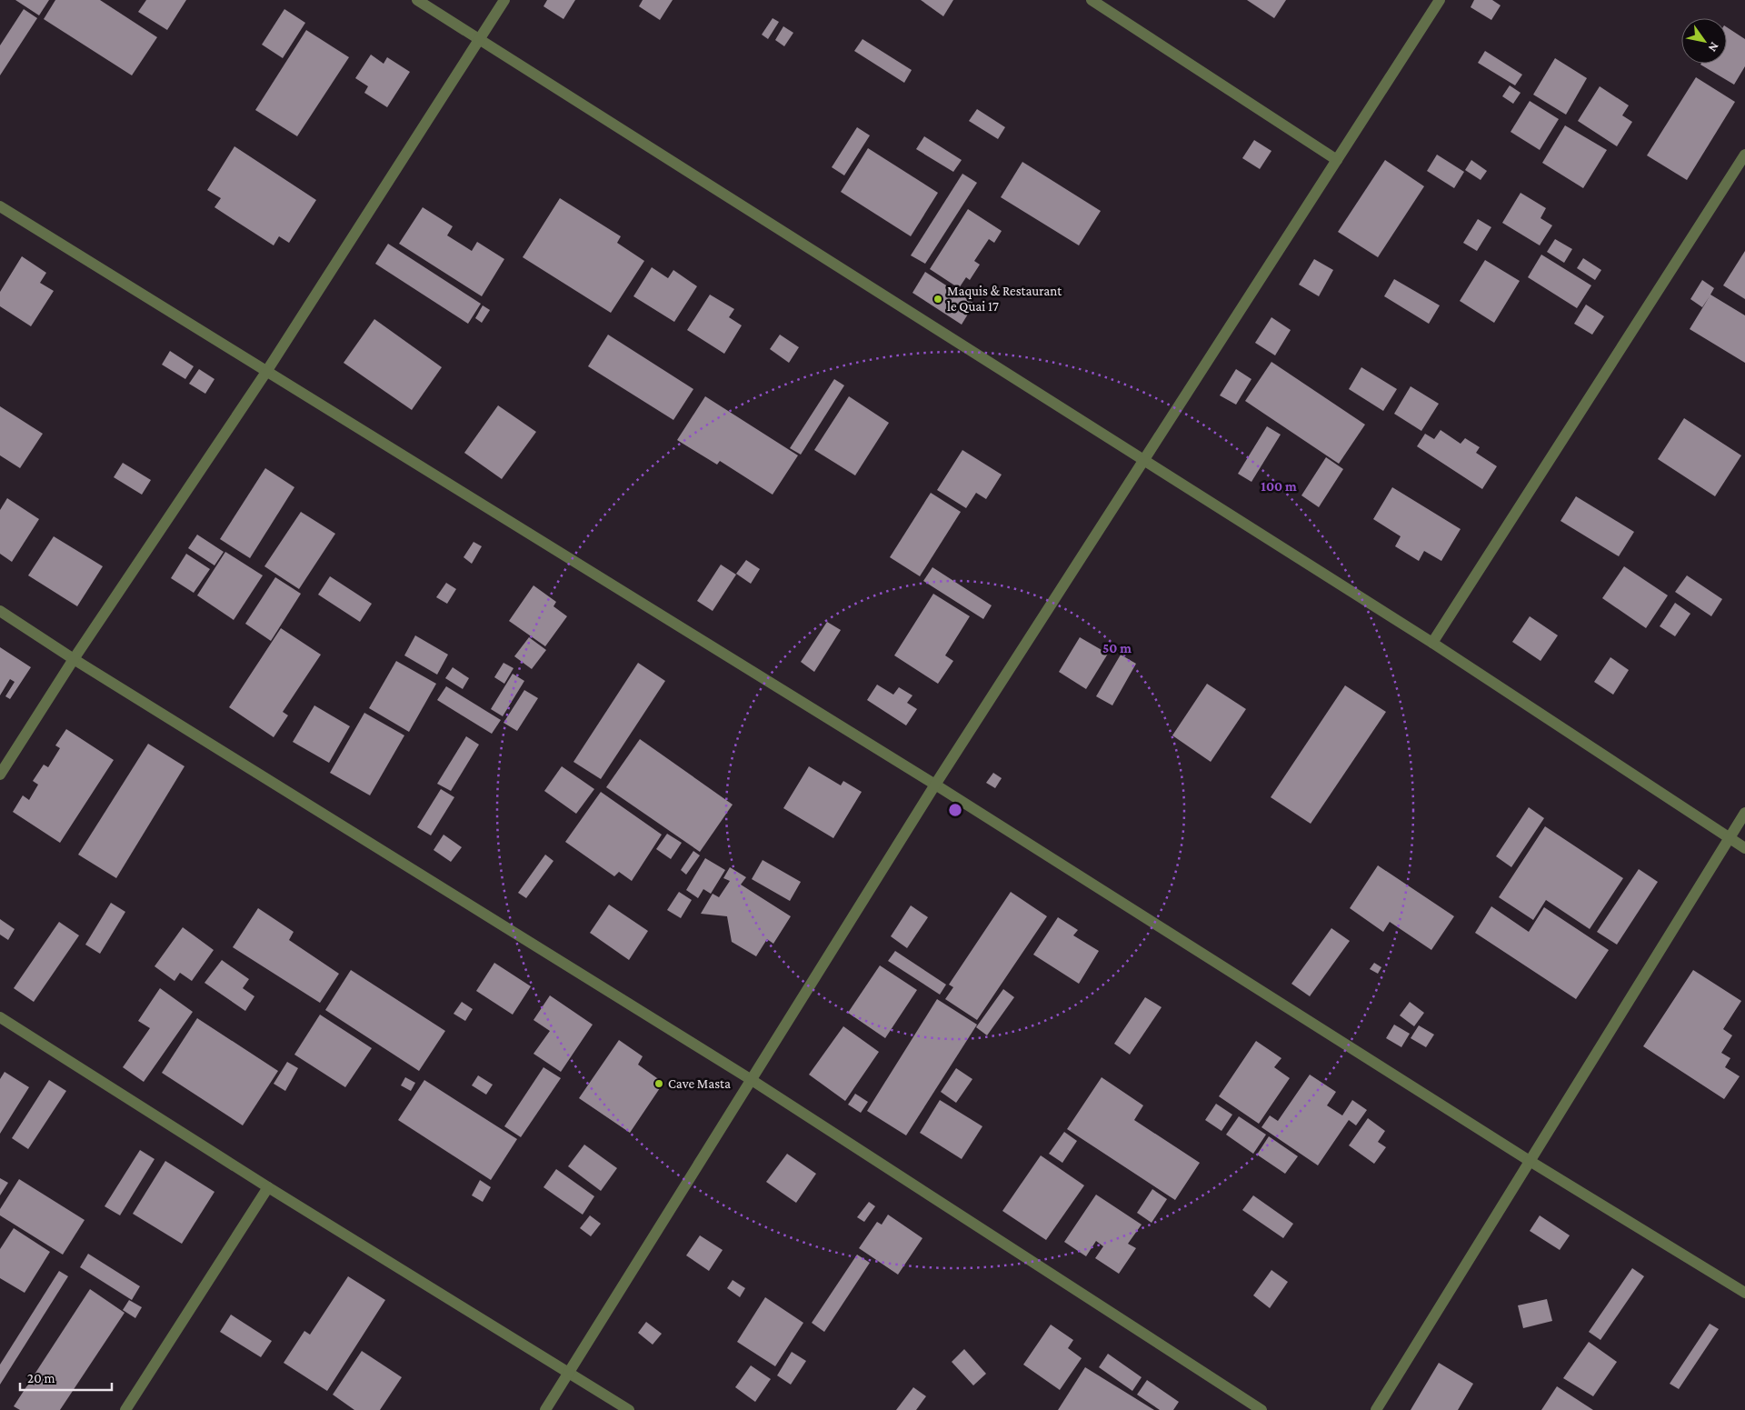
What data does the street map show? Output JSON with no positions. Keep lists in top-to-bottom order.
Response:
{
  "places": ["Maquis & Restaurant le Quai 17", "Cave Masta"],
  "scale_bar": "20 m",
  "north": "bottom right",
  "rings": ["100 m", "50 m"]
}
